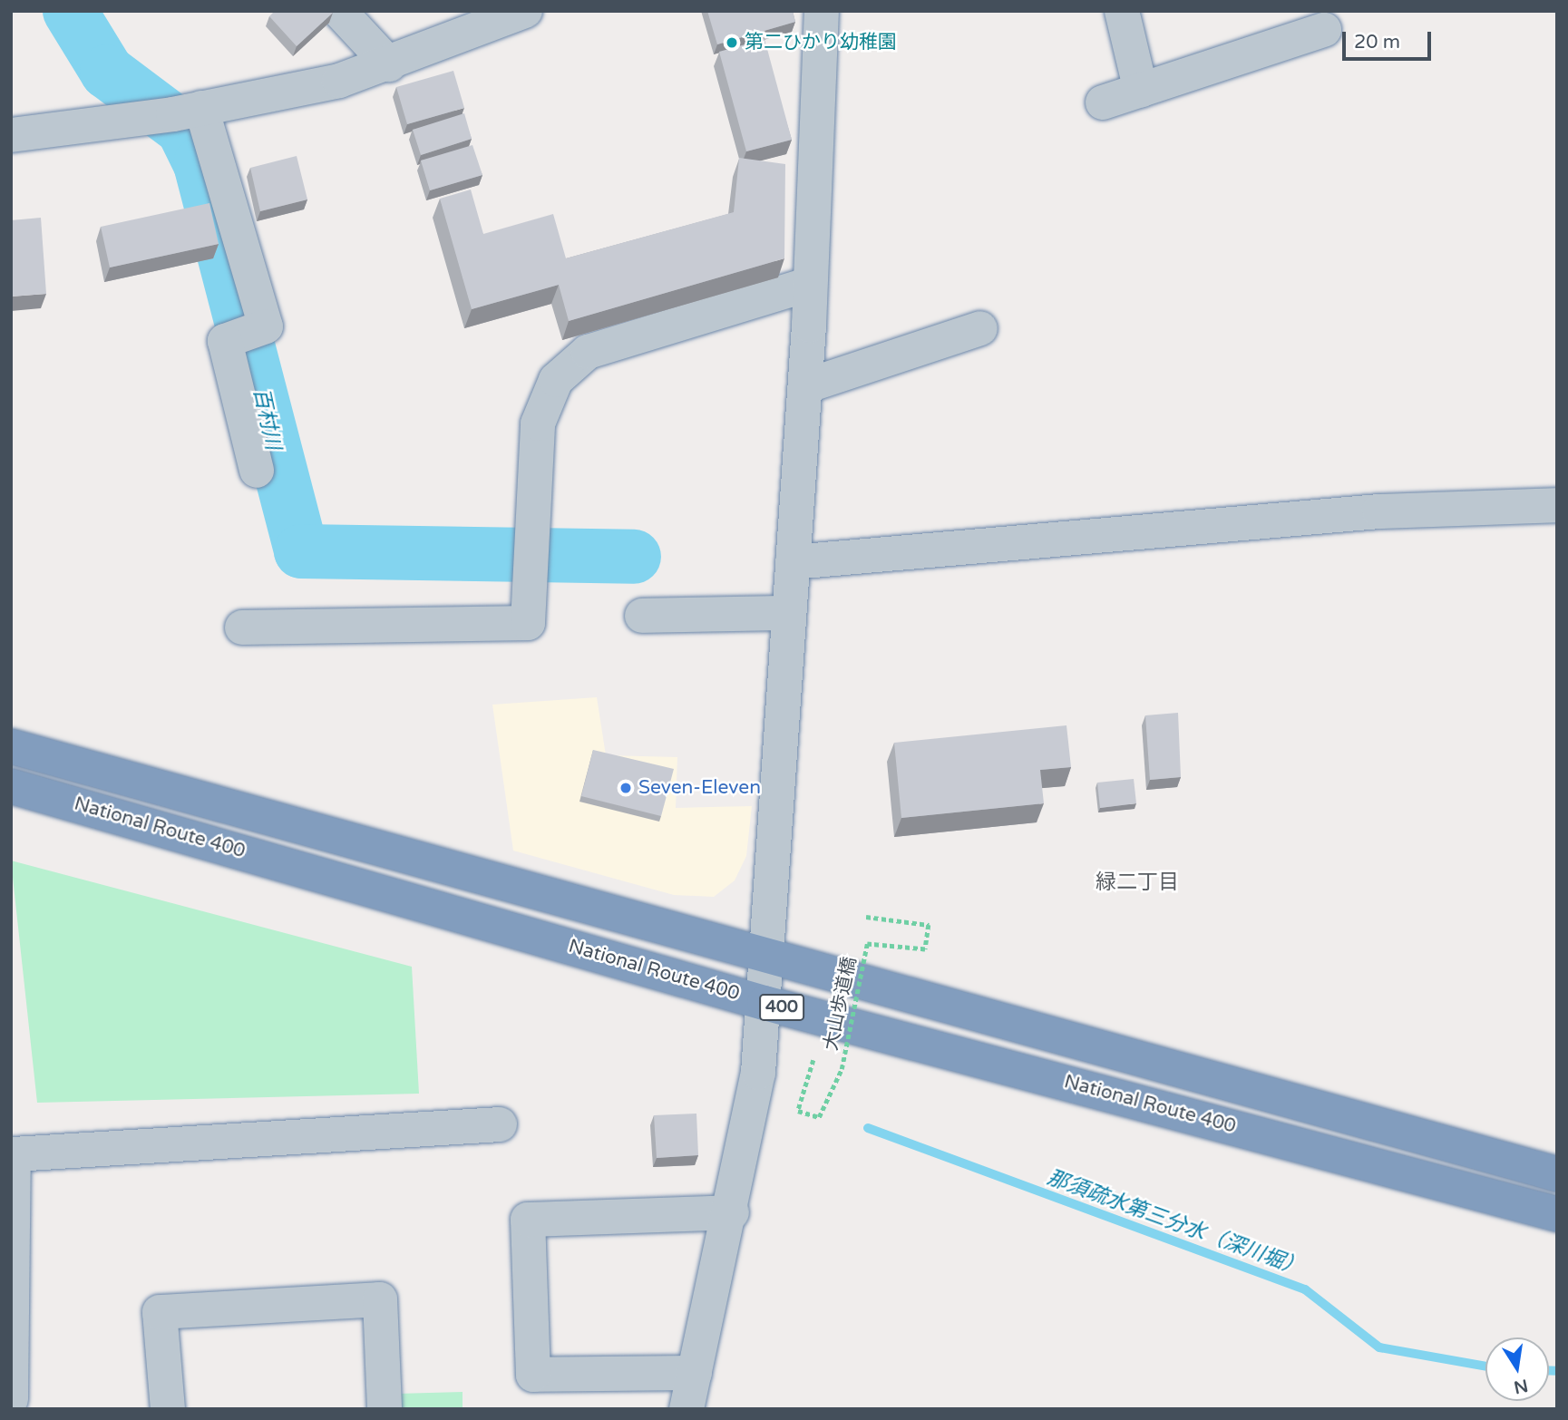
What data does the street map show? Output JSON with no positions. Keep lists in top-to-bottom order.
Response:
{
  "streets": {
    "highway": ["National Route 400", "400"],
    "path": ["大山歩道橋"]
  },
  "districts": ["緑二丁目"],
  "water": ["百村川", "那須疏水第三分水（深川堀）"],
  "places": ["第二ひかり幼稚園", "Seven-Eleven"],
  "scale_bar": "20 m",
  "north": "bottom"
}
